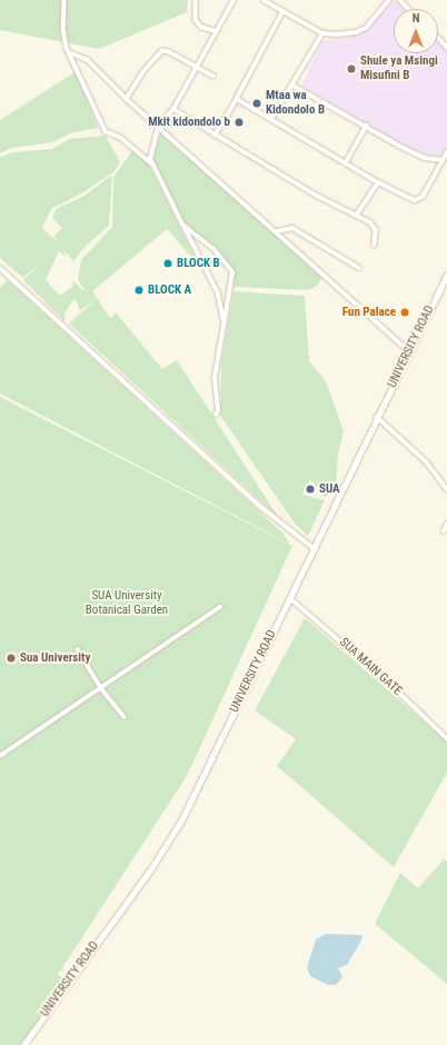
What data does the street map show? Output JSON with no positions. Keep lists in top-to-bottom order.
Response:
{
  "streets": {
    "main road": ["UNIVERSITY ROAD"],
    "street": ["SUA MAIN GATE"]
  },
  "crossings": [
    ["UNIVERSITY ROAD", "SUA MAIN GATE"]
  ],
  "parks": ["SUA University Botanical Garden"],
  "places": [
    "Shule ya Msingi Misufini B",
    "Mtaa wa Kidondolo B",
    "Mkit kidondolo b",
    "BLOCK B",
    "BLOCK A",
    "Fun Palace",
    "SUA",
    "Sua University"
  ],
  "north": "top"
}
